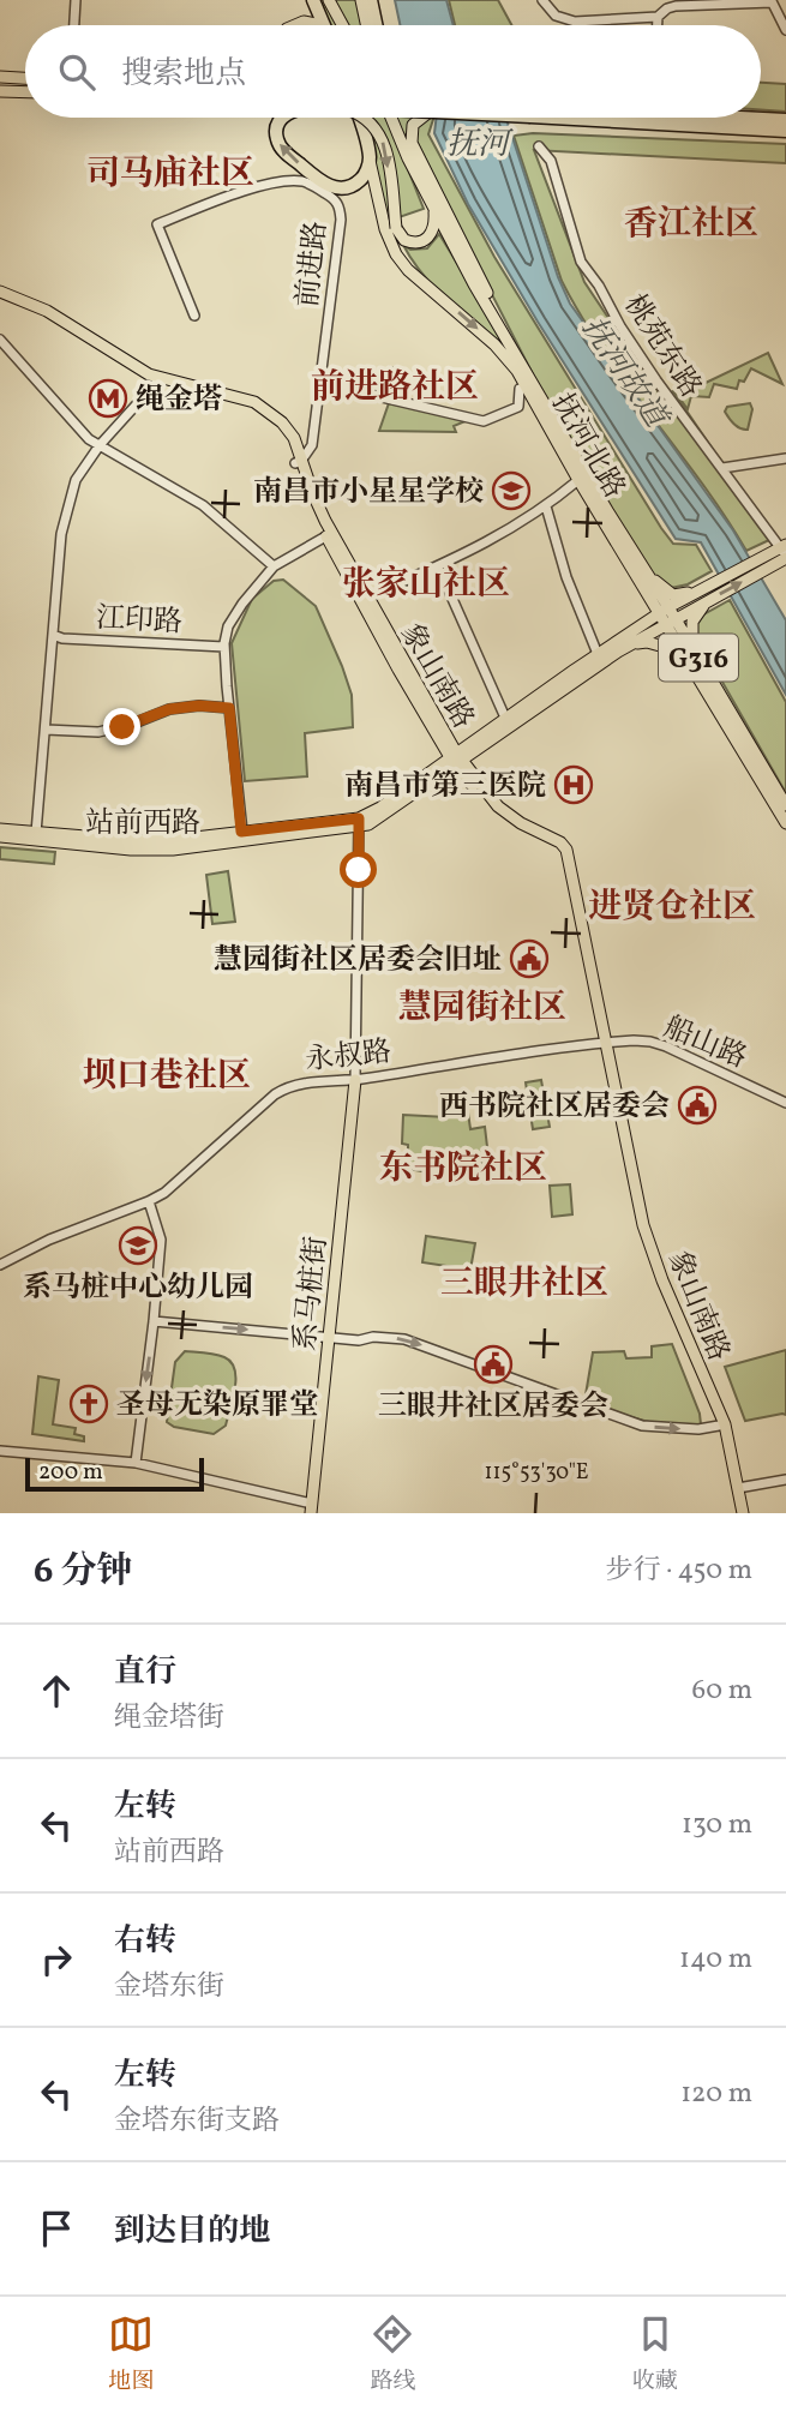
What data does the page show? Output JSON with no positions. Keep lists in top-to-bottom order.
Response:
{
  "streets": {
    "highway": ["抚河北路"],
    "main road": [
      "G316",
      "象山南路",
      "站前西路",
      "系马桩街"
    ],
    "street": [
      "前进路",
      "桃苑东路",
      "江印路",
      "船山路",
      "永叔路"
    ]
  },
  "crossings": [
    ["前进路", "象山南路"],
    ["桃苑东路", "站前西路"],
    ["抚河北路", "站前西路"],
    ["象山南路", "站前西路"],
    ["象山南路", "船山路"],
    ["象山南路", "永叔路"],
    ["船山路", "永叔路"],
    ["永叔路", "系马桩街"]
  ],
  "districts": [
    "司马庙社区",
    "香江社区",
    "前进路社区",
    "张家山社区",
    "进贤仓社区",
    "慧园街社区",
    "坝口巷社区",
    "东书院社区",
    "三眼井社区"
  ],
  "water": ["抚河", "抚河故道"],
  "places": {
    "metro station": ["绳金塔"],
    "school or university": ["南昌市小星星学校", "系马桩中心幼儿园"],
    "hospital": ["南昌市第三医院"],
    "public building": ["慧园街社区居委会旧址", "西书院社区居委会", "三眼井社区居委会"],
    "church": ["圣母无染原罪堂"]
  },
  "scale_bar": "200 m",
  "page": {
    "search": "搜索地点",
    "scale": "200 m",
    "heading": ["6 分钟", "步行 · 450 m"],
    "list": [
      ["直行", "绳金塔街", "60 m"],
      ["左转", "站前西路", "130 m"],
      ["右转", "金塔东街", "140 m"],
      ["左转", "金塔东街支路", "120 m"],
      "到达目的地"
    ],
    "nav": ["地图", "路线", "收藏"]
  },
  "coordinates": ["115°53'30\"E"]
}
